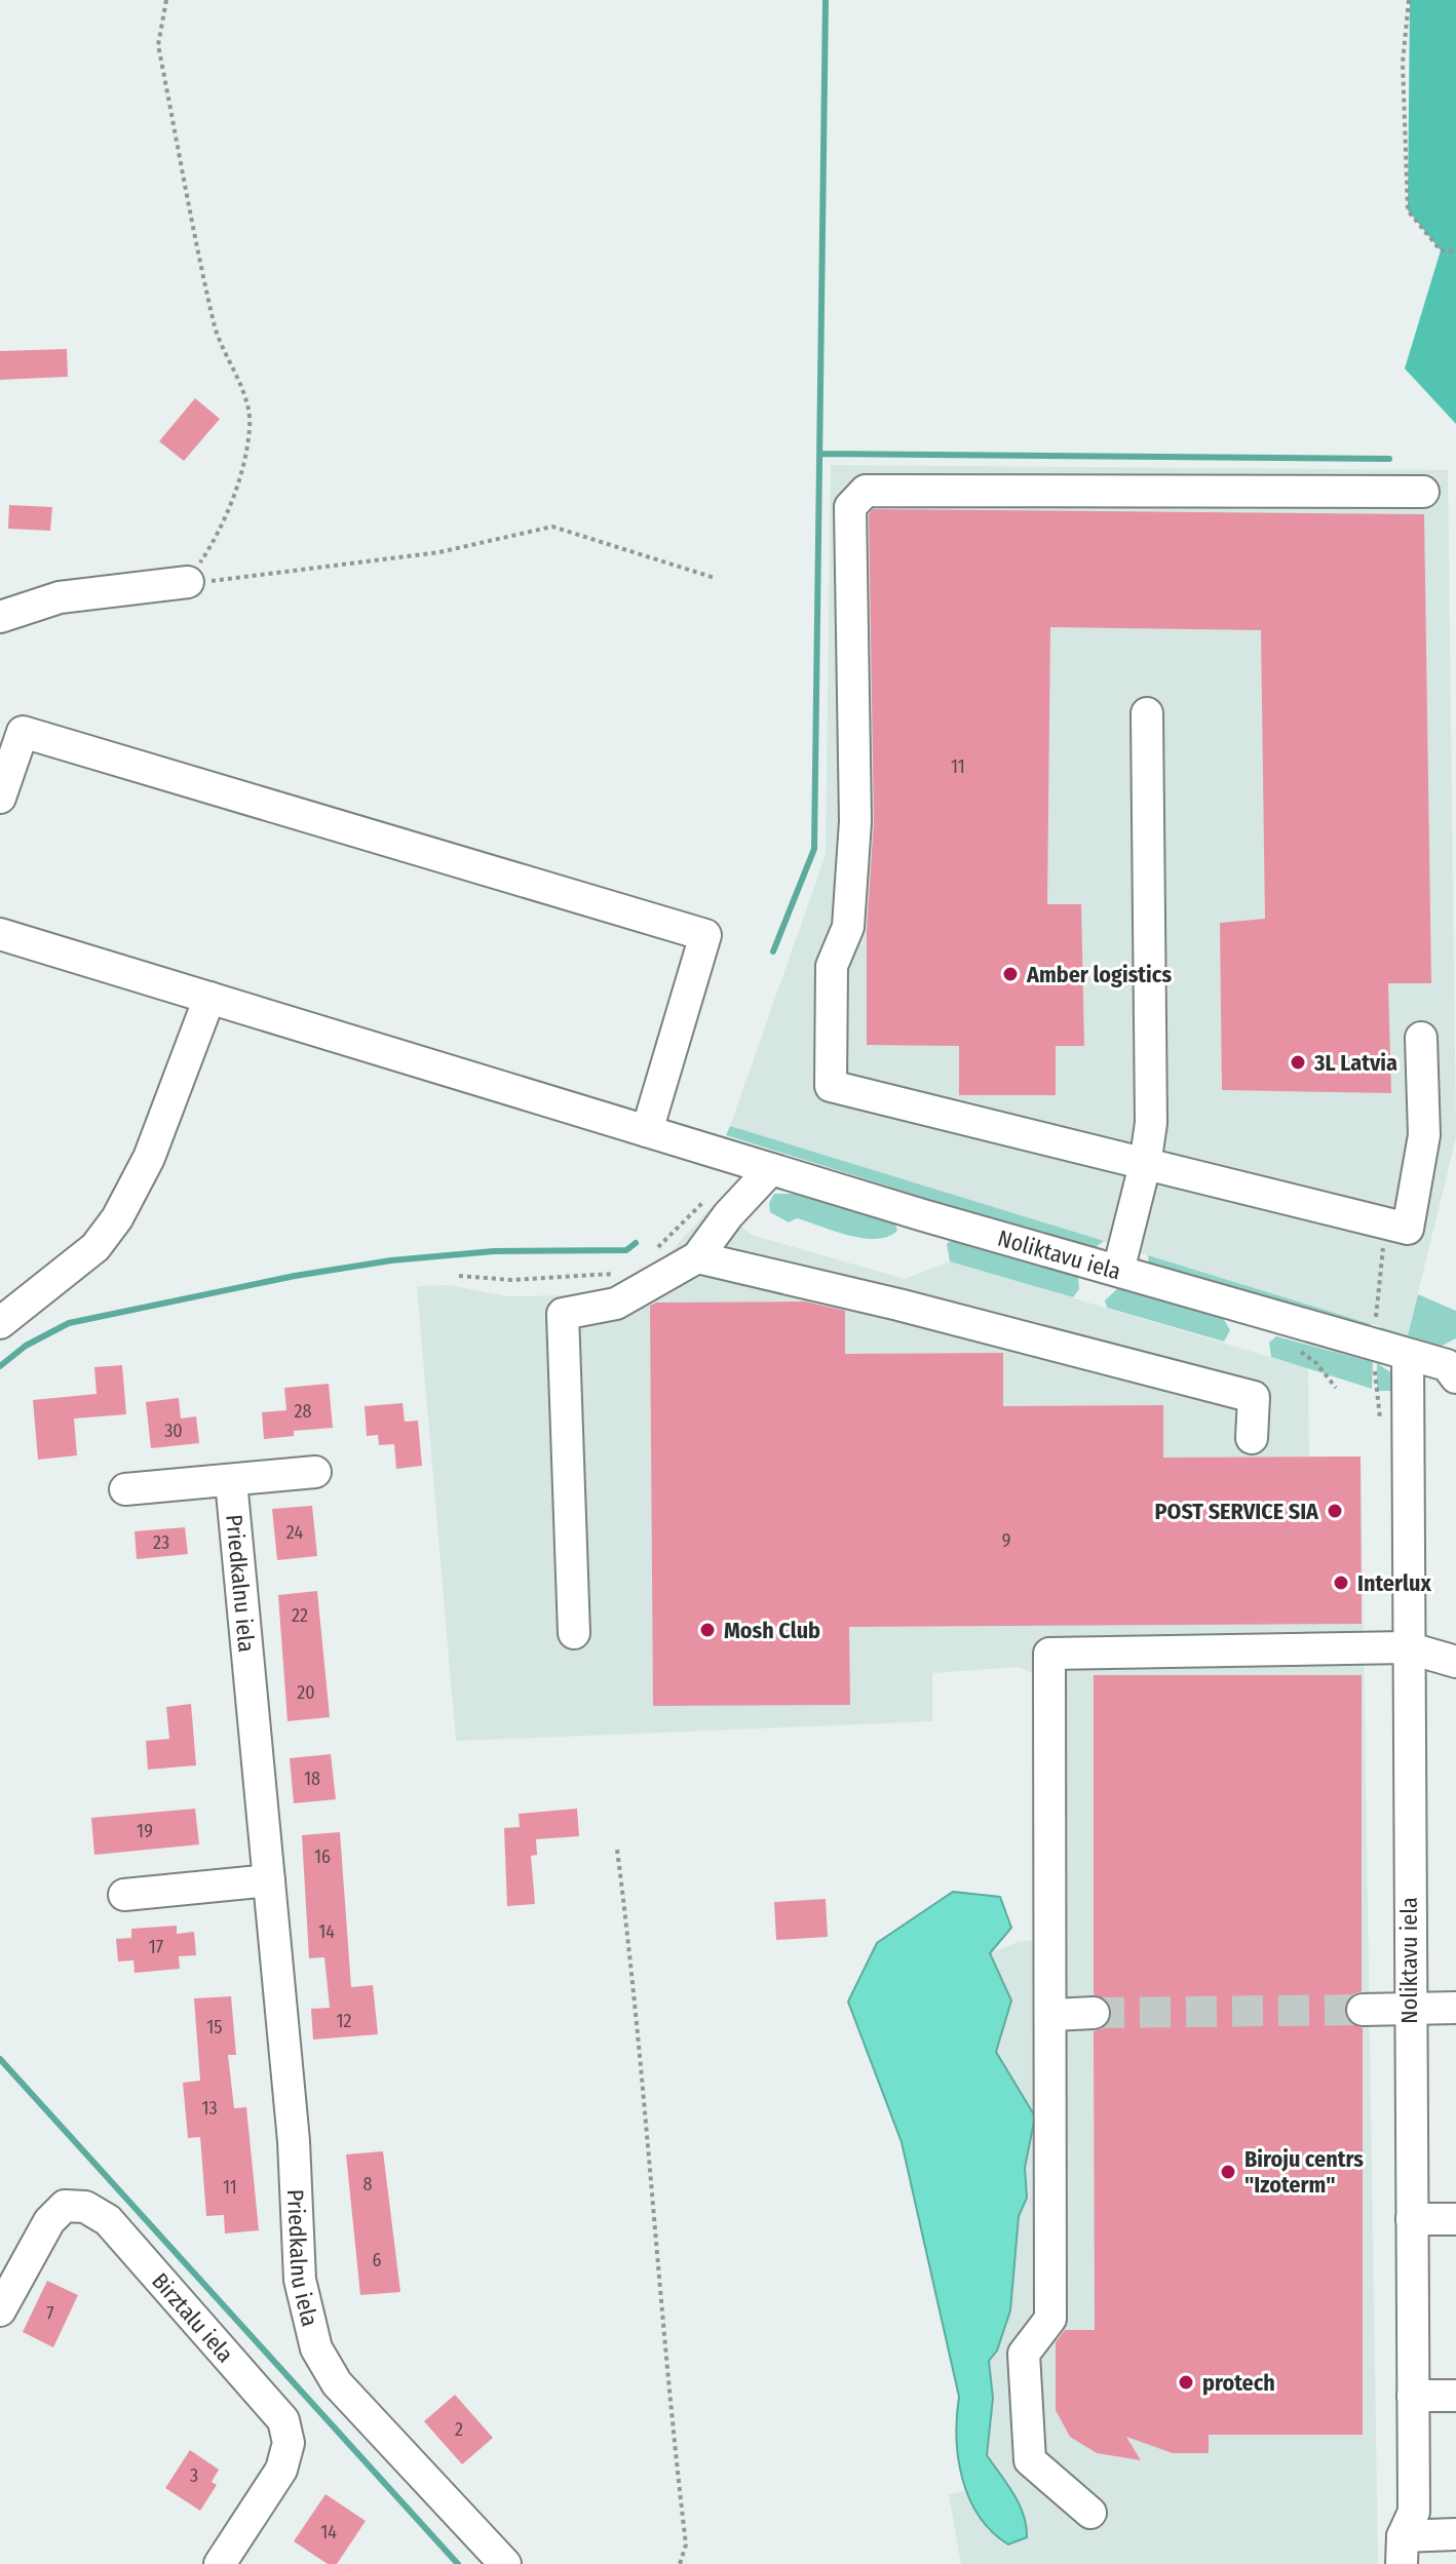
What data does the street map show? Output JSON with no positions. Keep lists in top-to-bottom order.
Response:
{
  "streets": {
    "street": ["Noliktavu iela", "Priedkalnu iela", "Birztalu iela"]
  },
  "places": [
    "Amber logistics",
    "3L Latvia",
    "POST SERVICE SIA",
    "Interlux",
    "Mosh Club",
    "Biroju centrs \"Izoterm\"",
    "protech"
  ],
  "house_numbers": [
    "11",
    "28",
    "30",
    "24",
    "9",
    "23",
    "22",
    "20",
    "18",
    "19",
    "16",
    "14",
    "17",
    "12",
    "15",
    "13",
    "8",
    "11",
    "6",
    "7",
    "2",
    "3",
    "14"
  ]
}
